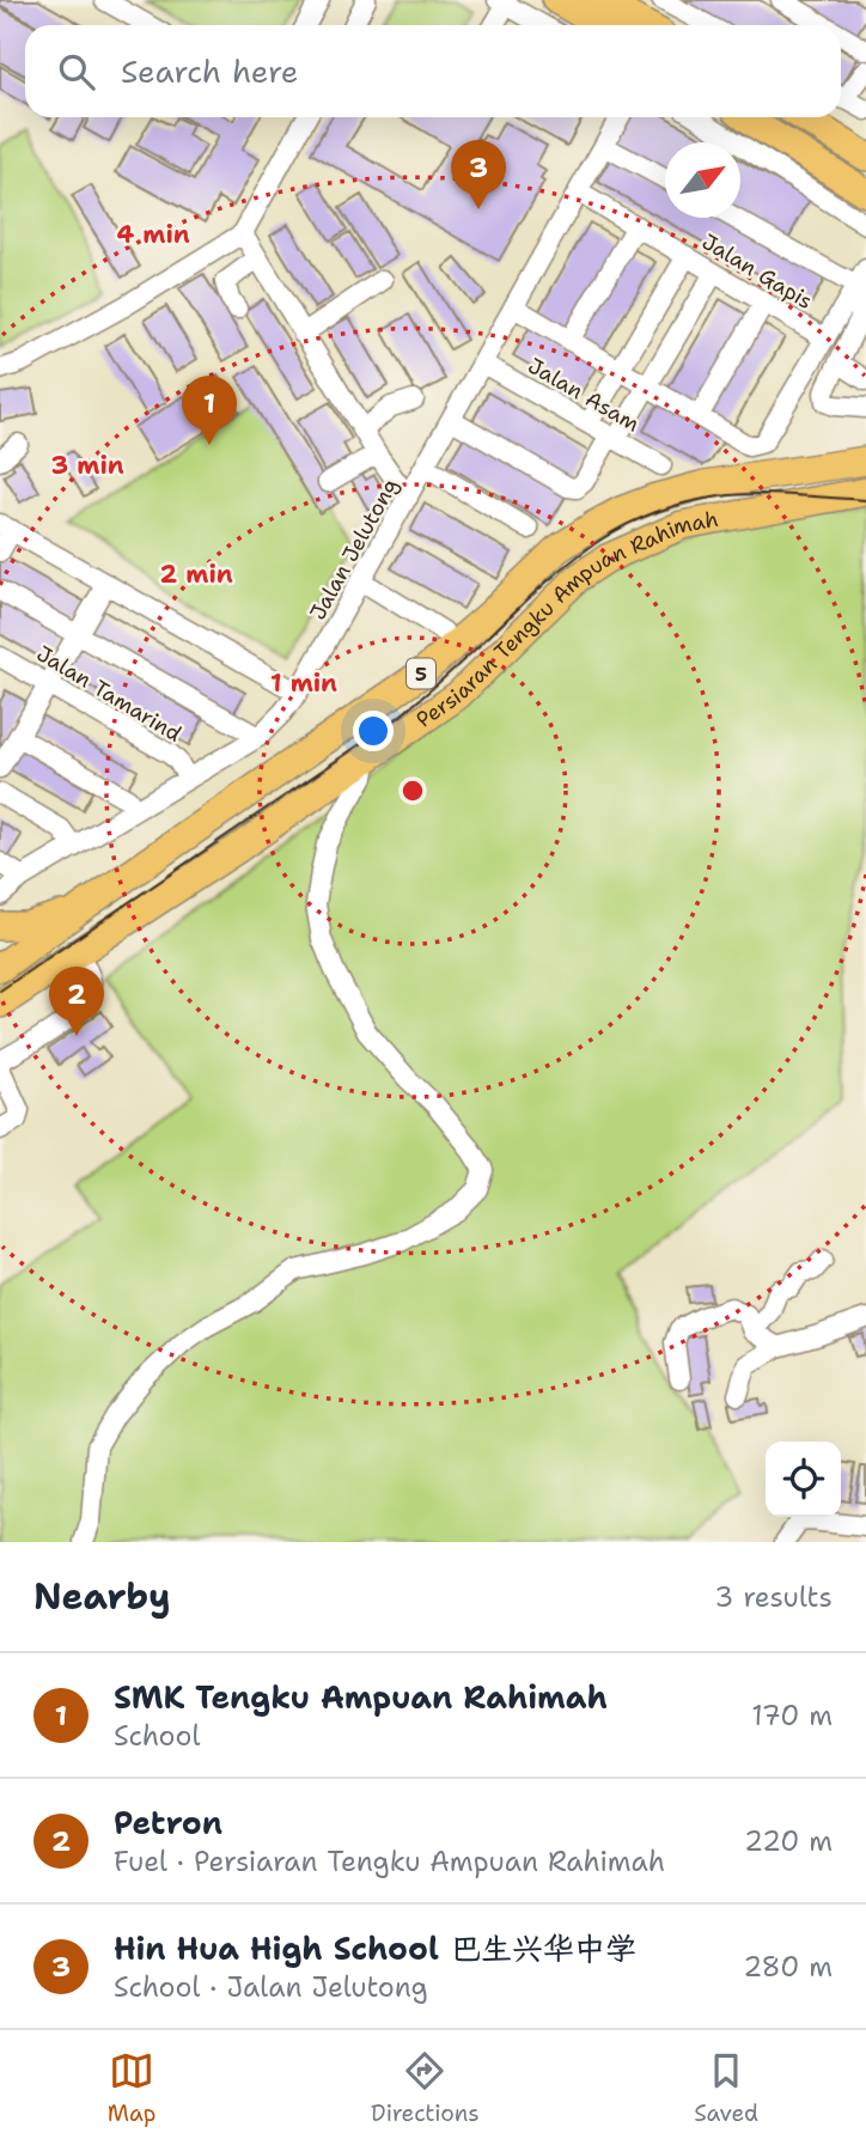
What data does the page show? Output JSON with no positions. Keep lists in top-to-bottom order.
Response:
{
  "streets": {
    "highway": ["Persiaran Tengku Ampuan Rahimah", "5"],
    "street": [
      "Jalan Gapis",
      "Jalan Asam",
      "Jalan Jelutong",
      "Jalan Tamarind"
    ]
  },
  "crossings": [
    ["Jalan Gapis", "Jalan Jelutong"],
    ["Jalan Asam", "Jalan Jelutong"],
    ["Jalan Jelutong", "Jalan Tamarind"]
  ],
  "north": "top right",
  "page": {
    "search": "Search here",
    "pins": ["3", "1", "2"],
    "heading": ["Nearby", "3 results"],
    "list": [
      {
        "mark": "1",
        "name": "SMK Tengku Ampuan Rahimah",
        "note": "School",
        "value": "170 m"
      },
      {
        "mark": "2",
        "name": "Petron",
        "note": "Fuel · Persiaran Tengku Ampuan Rahimah",
        "value": "220 m"
      },
      {
        "mark": "3",
        "name": "Hin Hua High School 巴生兴华中学",
        "note": "School · Jalan Jelutong",
        "value": "280 m"
      }
    ],
    "nav": ["Map", "Directions", "Saved"]
  },
  "rings": [
    "4 min",
    "3 min",
    "2 min",
    "1 min"
  ]
}
